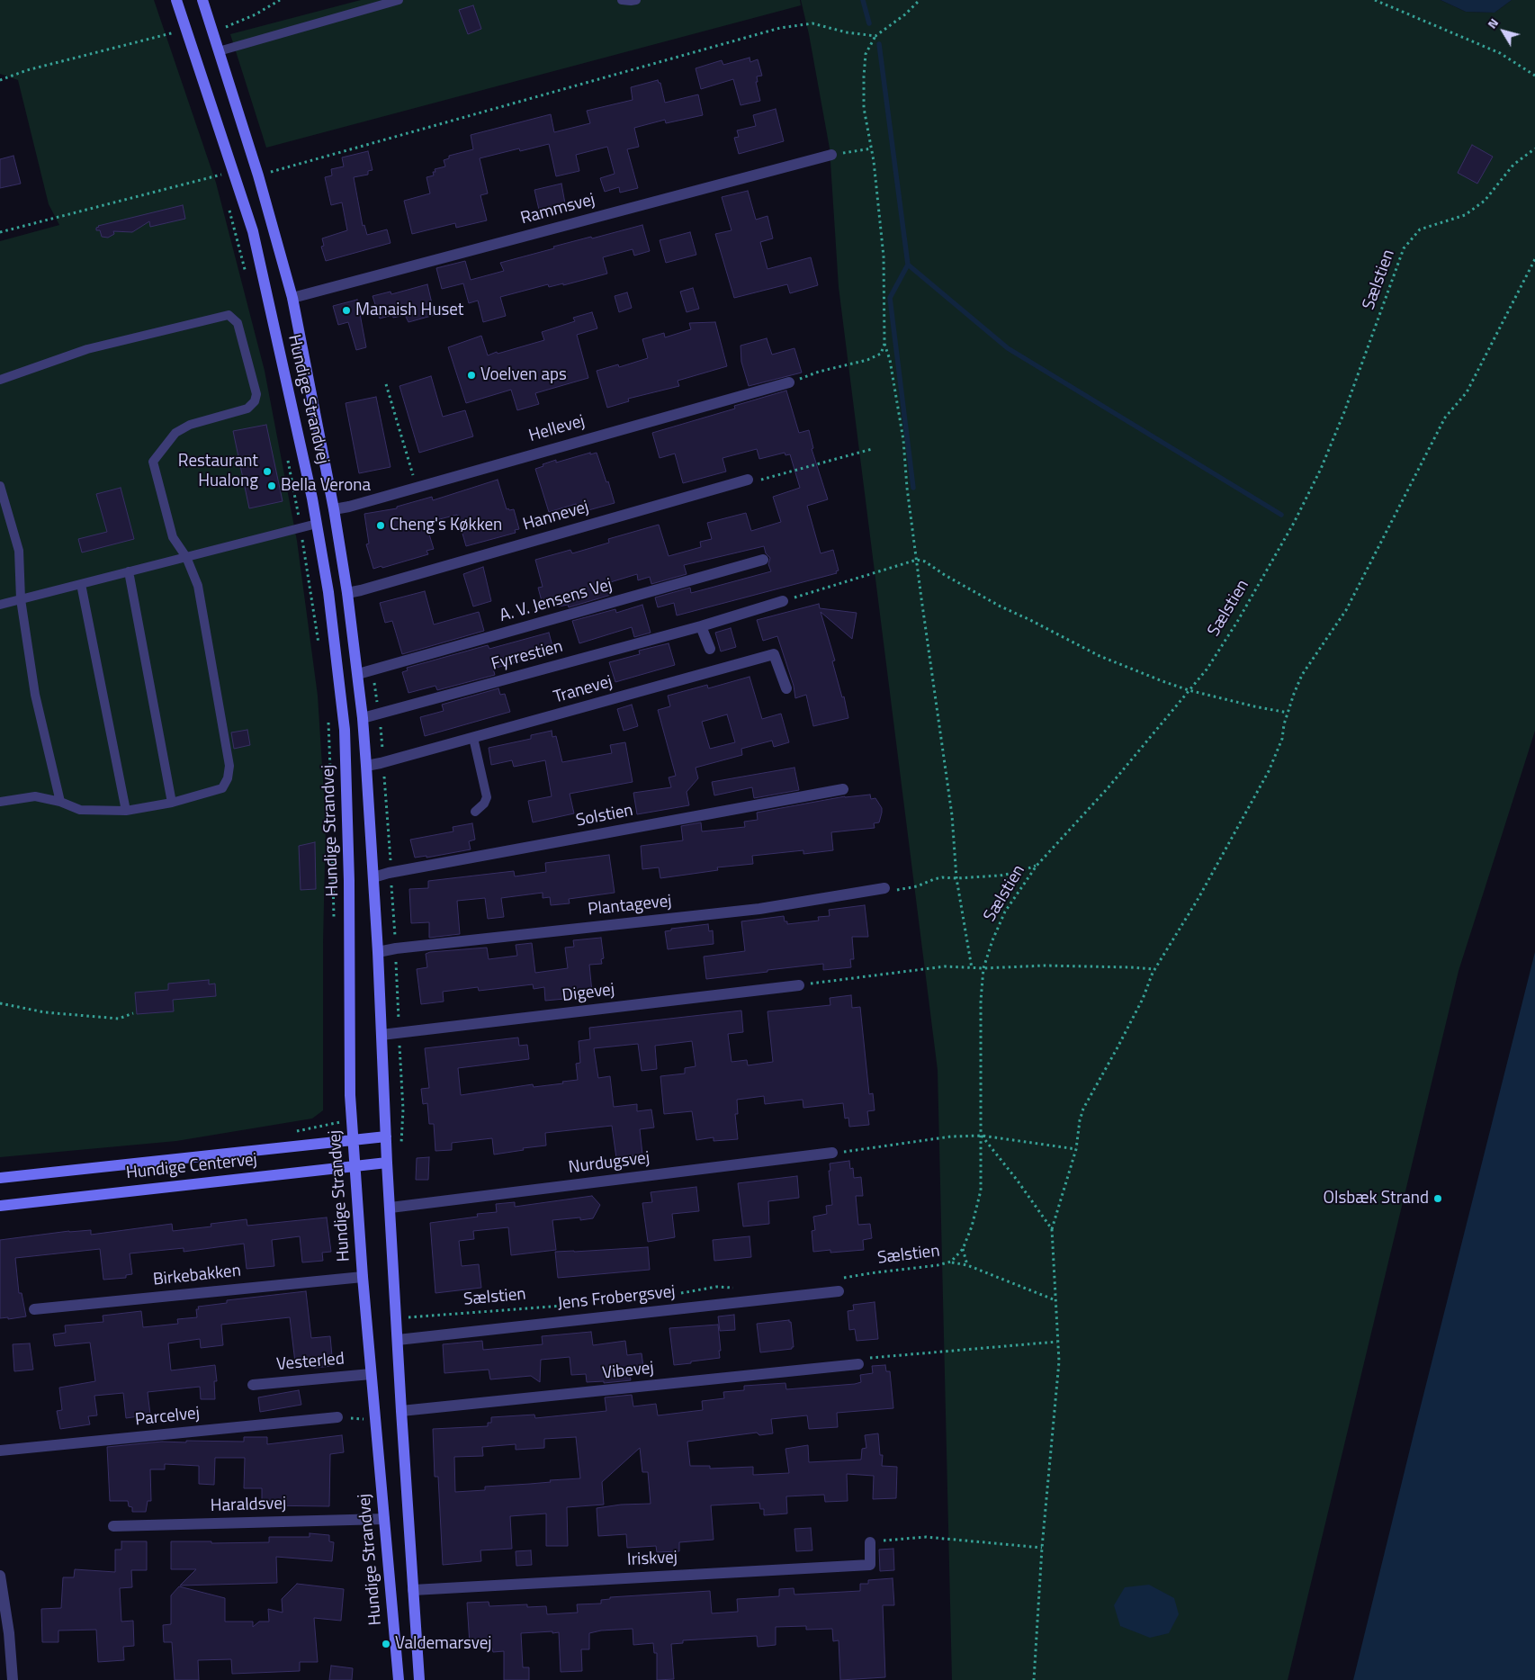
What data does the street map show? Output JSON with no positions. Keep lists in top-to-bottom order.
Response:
{
  "streets": {
    "main road": ["Hundige Strandvej", "Hundige Centervej"],
    "street": [
      "Rammsvej",
      "Hellevej",
      "Hannevej",
      "A. V. Jensens Vej",
      "Fyrrestien",
      "Tranevej",
      "Solstien",
      "Plantagevej",
      "Digevej",
      "Nurdugsvej",
      "Birkebakken",
      "Jens Frobergsvej",
      "Vesterled",
      "Vibevej",
      "Parcelvej",
      "Haraldsvej",
      "Iriskvej"
    ],
    "path": ["Sælstien"]
  },
  "crossings": [
    ["Rammsvej", "Hundige Strandvej"],
    ["Sælstien", "Hundige Strandvej"],
    ["Sælstien", "Jens Frobergsvej"],
    ["Hundige Strandvej", "Hellevej"],
    ["Hundige Strandvej", "Hannevej"],
    ["Hundige Strandvej", "A. V. Jensens Vej"],
    ["Hundige Strandvej", "Fyrrestien"],
    ["Hundige Strandvej", "Tranevej"],
    ["Hundige Strandvej", "Solstien"],
    ["Hundige Strandvej", "Plantagevej"],
    ["Hundige Strandvej", "Digevej"],
    ["Hundige Strandvej", "Nurdugsvej"],
    ["Hundige Strandvej", "Hundige Centervej"],
    ["Hundige Strandvej", "Birkebakken"],
    ["Hundige Strandvej", "Jens Frobergsvej"],
    ["Hundige Strandvej", "Vesterled"],
    ["Hundige Strandvej", "Vibevej"],
    ["Hundige Strandvej", "Haraldsvej"],
    ["Hundige Strandvej", "Iriskvej"]
  ],
  "places": [
    "Manaish Huset",
    "Voelven aps",
    "Restaurant Hualong",
    "Bella Verona",
    "Cheng's Køkken",
    "Olsbæk Strand",
    "Valdemarsvej"
  ],
  "north": "top left"
}
